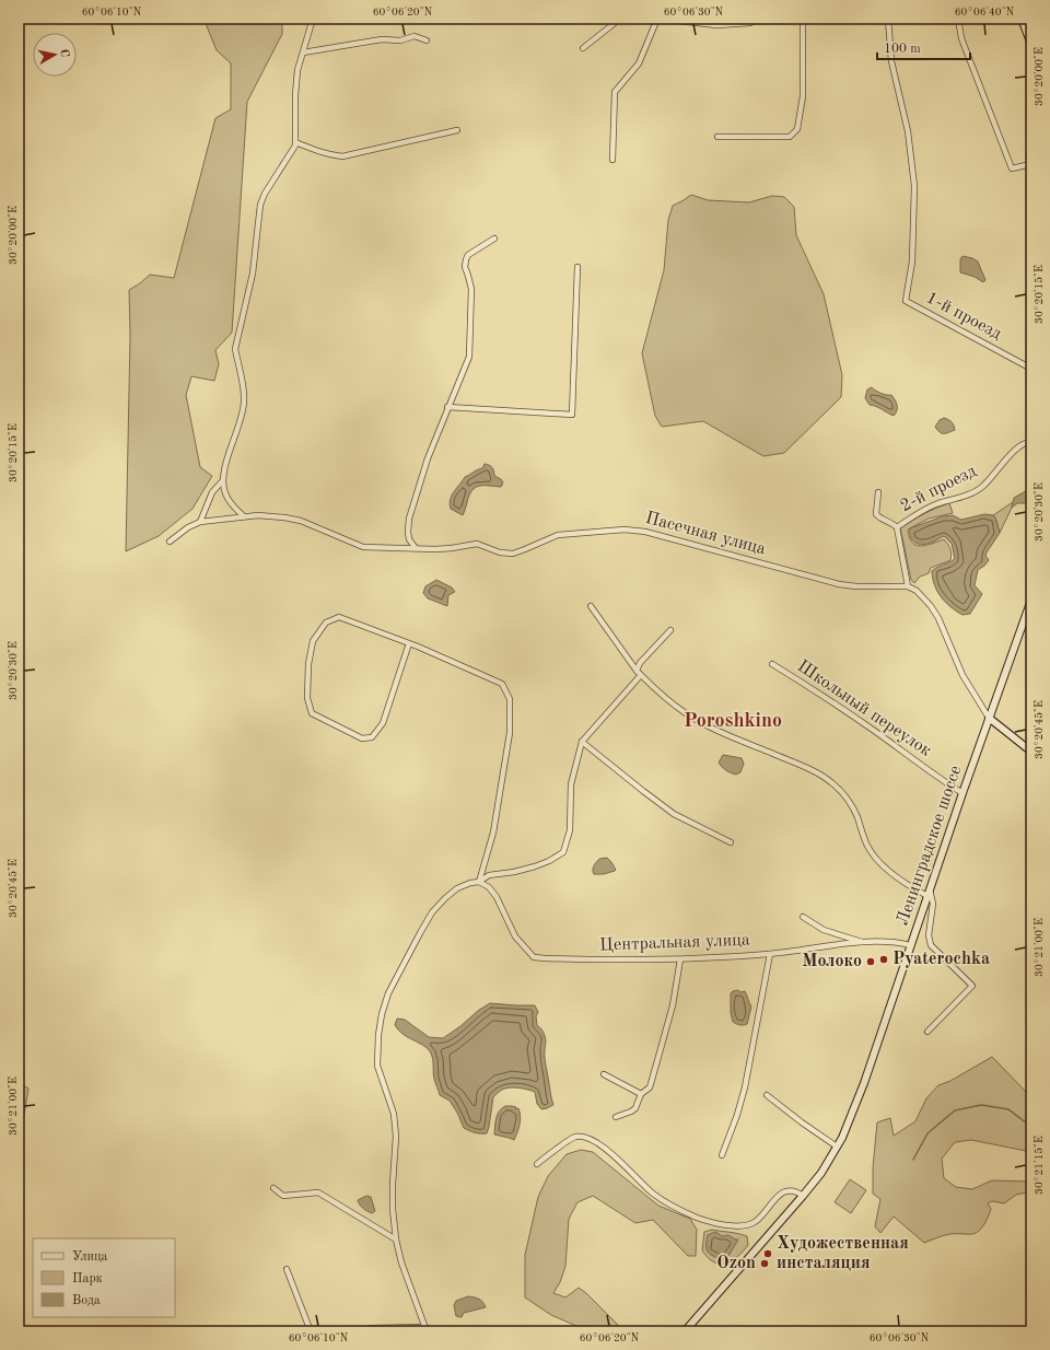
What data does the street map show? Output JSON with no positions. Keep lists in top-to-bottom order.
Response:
{
  "streets": {
    "main road": ["Ленинградское шоссе"],
    "street": [
      "1-й проезд",
      "2-й проезд",
      "Пасечная улица",
      "Школьный переулок",
      "Центральная улица"
    ]
  },
  "crossings": [
    ["Школьный переулок", "Ленинградское шоссе"],
    ["Ленинградское шоссе", "Центральная улица"]
  ],
  "districts": ["Poroshkino"],
  "places": [
    "Pyaterochka",
    "Молоко",
    "Художественная инсталяция",
    "Ozon"
  ],
  "legend": ["Улица", "Парк", "Вода"],
  "scale_bar": "100 m",
  "north": "right",
  "coordinates": [
    "60°06'10\"N",
    "60°06'20\"N",
    "60°06'30\"N",
    "60°06'40\"N",
    "30°20'00\"E",
    "30°20'15\"E",
    "30°20'30\"E",
    "30°20'45\"E",
    "30°21'00\"E",
    "30°21'15\"E"
  ]
}
